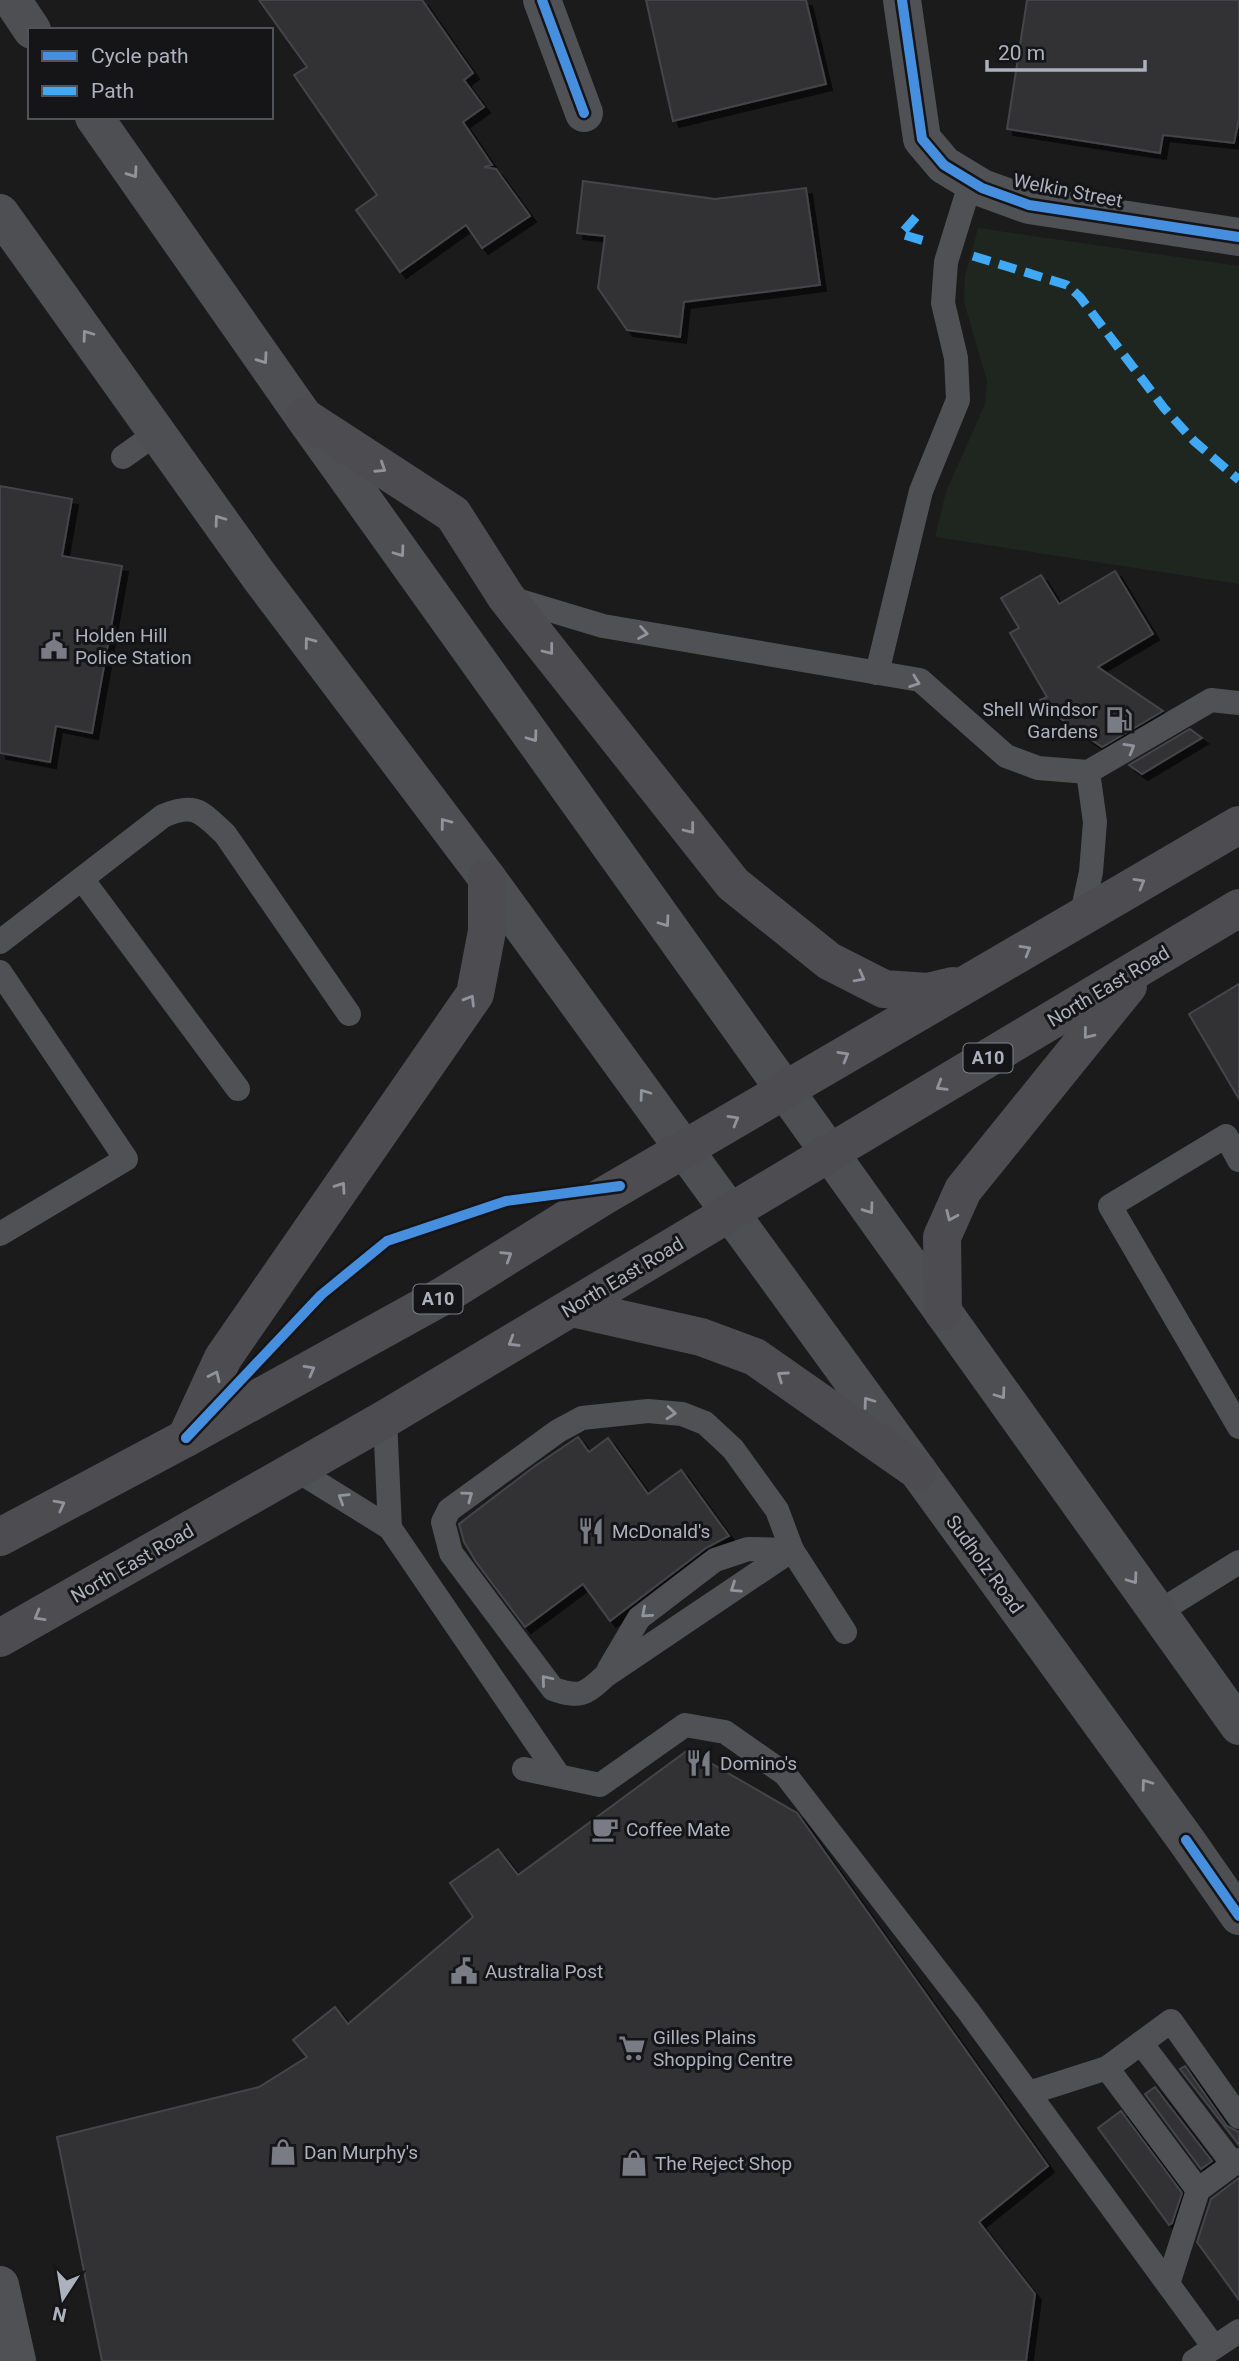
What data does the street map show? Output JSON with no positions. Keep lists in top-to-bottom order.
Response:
{
  "streets": {
    "highway": ["North East Road", "A10"],
    "main road": ["Sudholz Road"],
    "street": ["Welkin Street"]
  },
  "crossings": [
    ["North East Road", "Sudholz Road"],
    ["A10", "Sudholz Road"]
  ],
  "places": {
    "public building": ["Holden Hill Police Station", "Australia Post"],
    "fuel station": ["Shell Windsor Gardens"],
    "restaurant": ["McDonald's", "Domino's"],
    "cafe": ["Coffee Mate"],
    "supermarket": ["Gilles Plains Shopping Centre"],
    "shop": ["Dan Murphy's", "The Reject Shop"]
  },
  "legend": ["Cycle path", "Path"],
  "scale_bar": "20 m",
  "north": "bottom"
}
